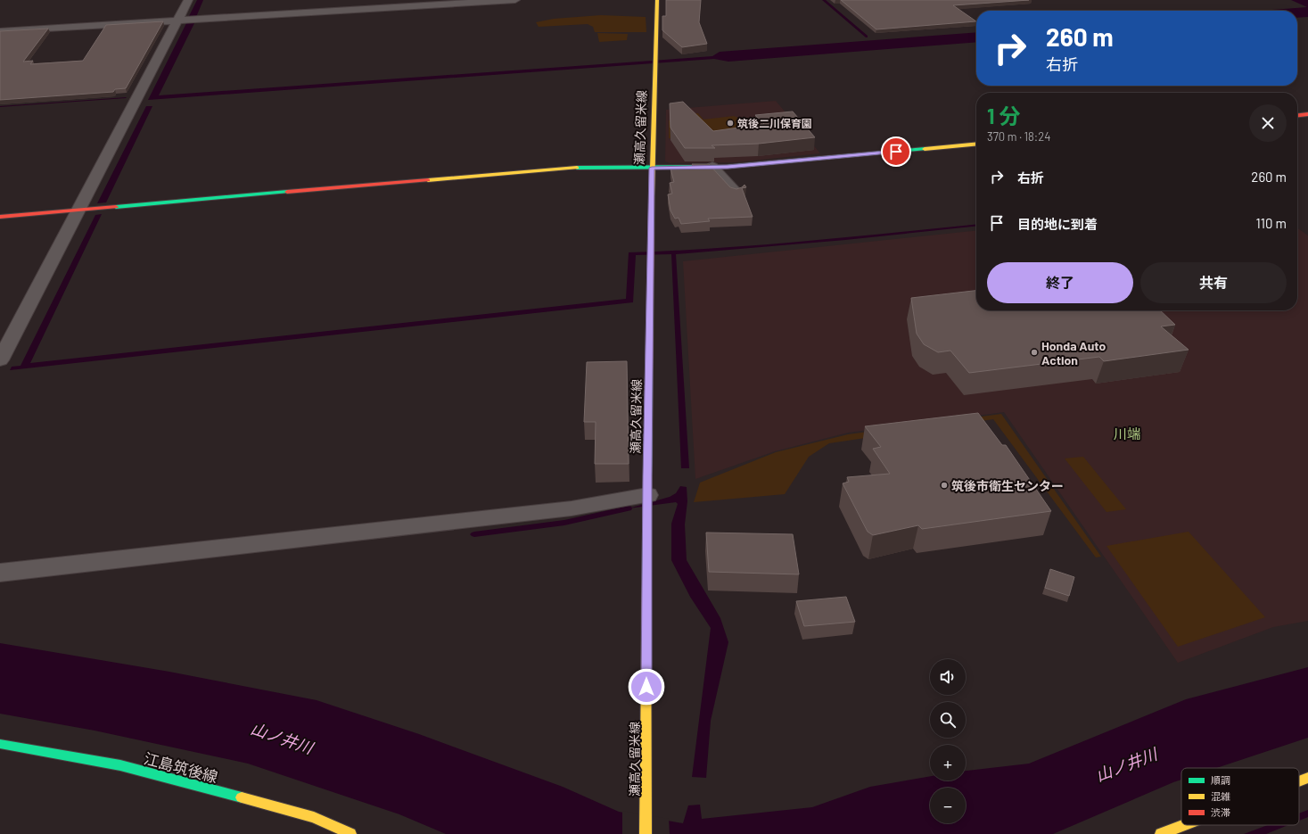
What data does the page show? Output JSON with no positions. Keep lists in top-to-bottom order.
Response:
{
  "streets": {
    "main road": ["瀬高久留米線", "江島筑後線"]
  },
  "districts": ["川端"],
  "water": ["山ノ井川"],
  "places": ["筑後二川保育園", "Honda Auto Action", "筑後市衛生センター"],
  "legend": ["順調", "混雑", "渋滞"],
  "page": {
    "turn": ["260 m", "右折"],
    "heading": ["1 分", "370 m · 18:24"],
    "list": [
      {
        "name": "右折",
        "value": "260 m"
      },
      {
        "name": "目的地に到着",
        "value": "110 m"
      }
    ],
    "buttons": ["終了", "共有"],
    "map_buttons": ["+", "−"]
  }
}
